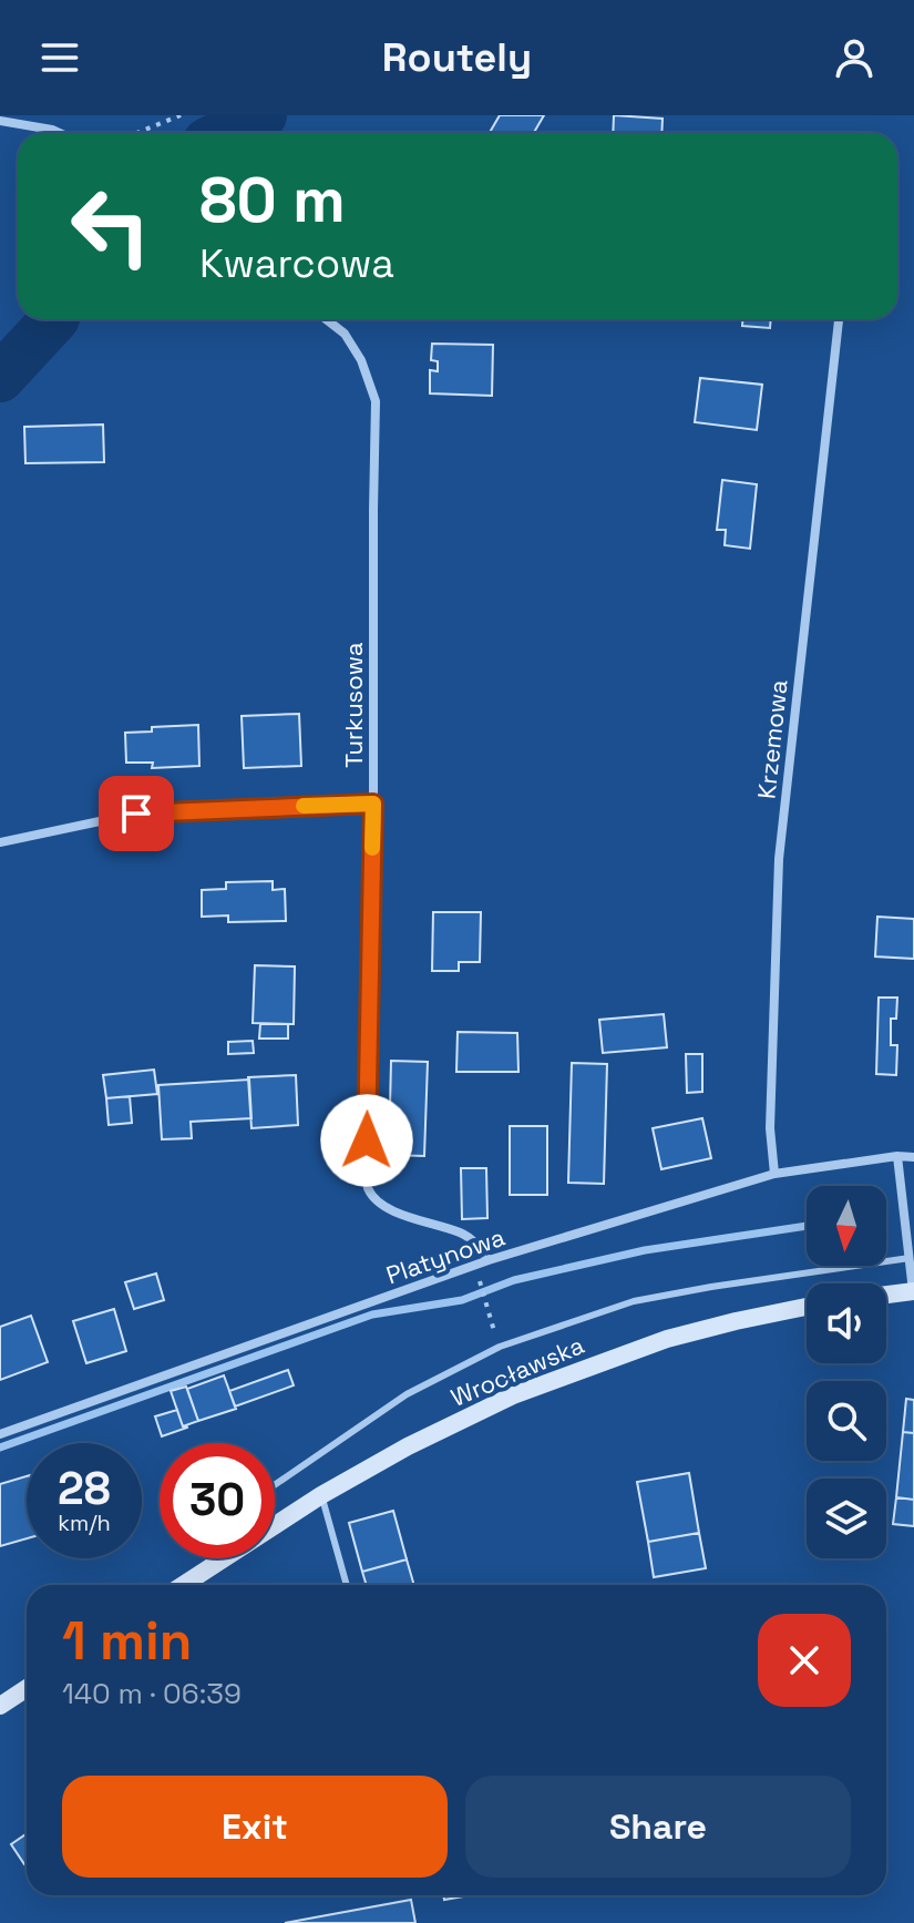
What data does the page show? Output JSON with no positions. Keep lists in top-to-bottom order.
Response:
{
  "streets": {
    "main road": ["Wrocławska"],
    "street": ["Turkusowa", "Krzemowa", "Platynowa"]
  },
  "crossings": [
    ["Turkusowa", "Platynowa"],
    ["Krzemowa", "Platynowa"]
  ],
  "north": "bottom",
  "page": {
    "header": "Routely",
    "turn": ["80 m", "Kwarcowa"],
    "speed": "28 km/h",
    "limit": "30",
    "heading": ["1 min", "140 m · 06:39"],
    "buttons": ["Exit", "Share"]
  }
}
